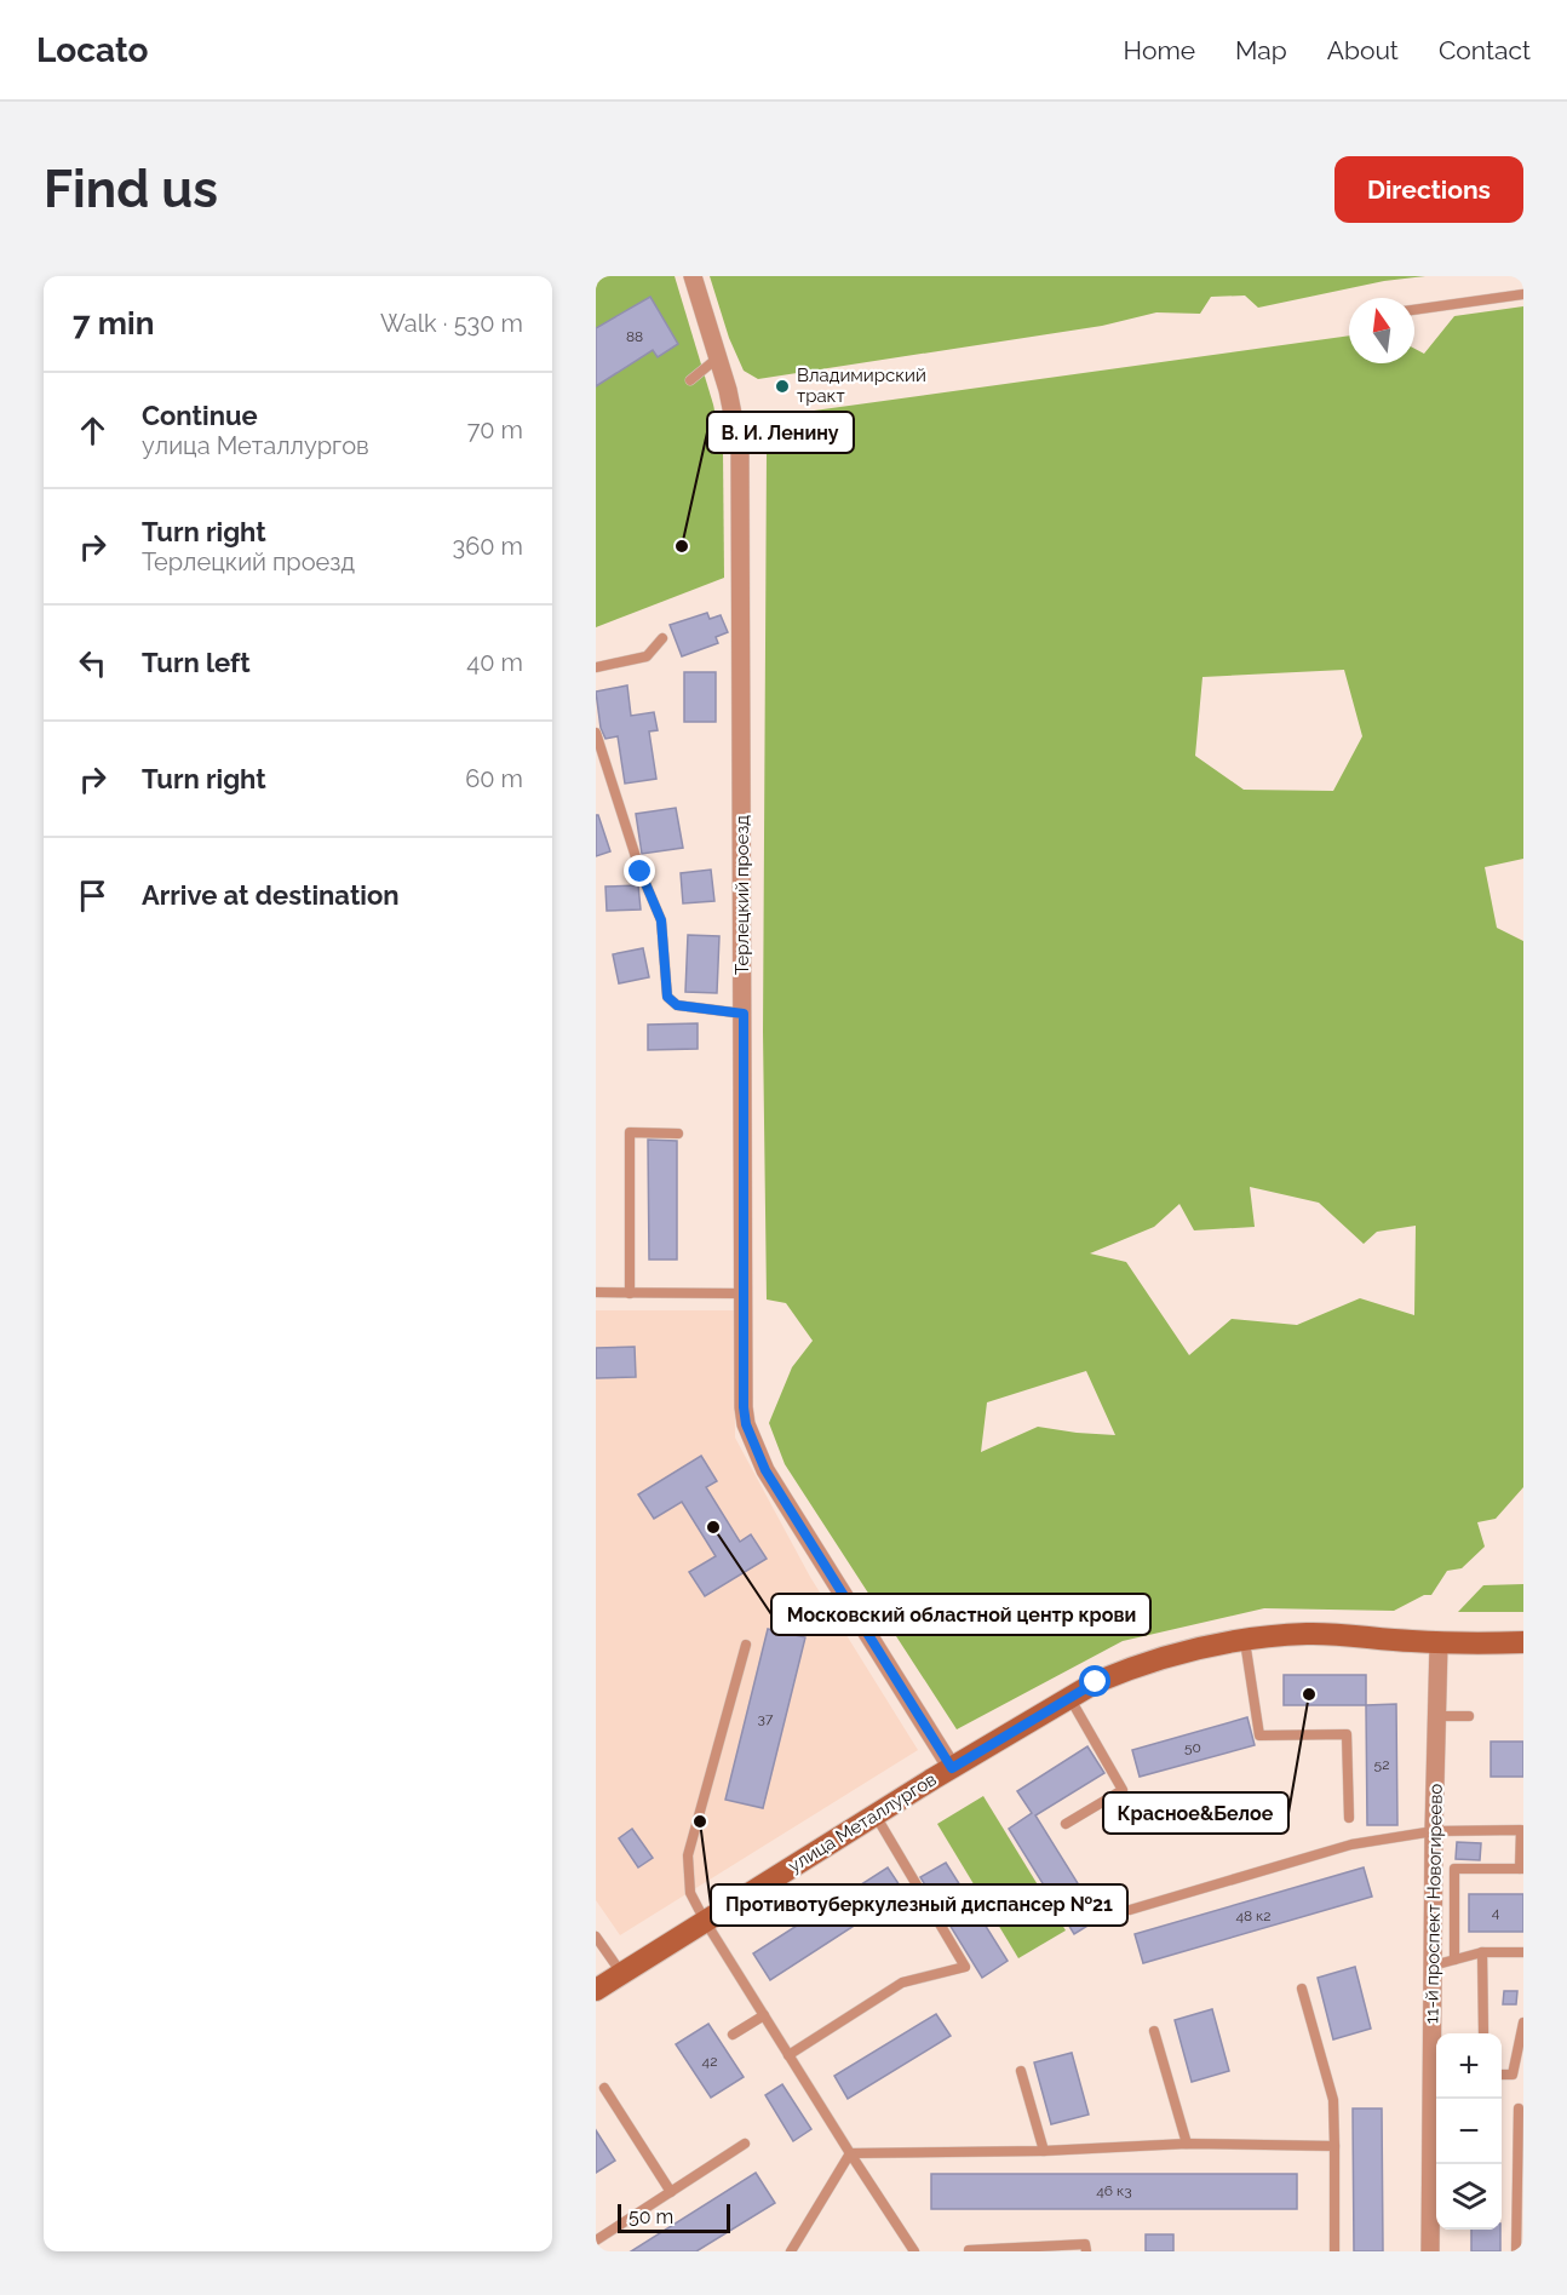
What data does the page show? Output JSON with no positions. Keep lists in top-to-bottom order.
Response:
{
  "streets": {
    "street": ["Терлецкий проезд", "улица Металлургов", "11-й проспект Новогиреево"]
  },
  "crossings": [
    ["Терлецкий проезд", "улица Металлургов"],
    ["улица Металлургов", "11-й проспект Новогиреево"]
  ],
  "places": [
    "Владимирский тракт",
    "В. И. Ленину",
    "Московский областной центр крови",
    "Красное&Белое",
    "Противотуберкулезный диспансер №21"
  ],
  "house_numbers": [
    "88",
    "37",
    "50",
    "52",
    "4",
    "48 к2",
    "42",
    "46 к3"
  ],
  "scale_bar": "50 m",
  "north": "top",
  "page": {
    "header": "Locato",
    "nav": [
      "Home",
      "Map",
      "About",
      "Contact"
    ],
    "buttons": "Directions",
    "title": "Find us",
    "heading": ["7 min", "Walk · 530 m"],
    "list": [
      ["Continue", "улица Металлургов", "70 m"],
      ["Turn right", "Терлецкий проезд", "360 m"],
      ["Turn left", "40 m"],
      ["Turn right", "60 m"],
      "Arrive at destination"
    ],
    "map_buttons": ["+", "−"],
    "scale": "50 m"
  }
}
